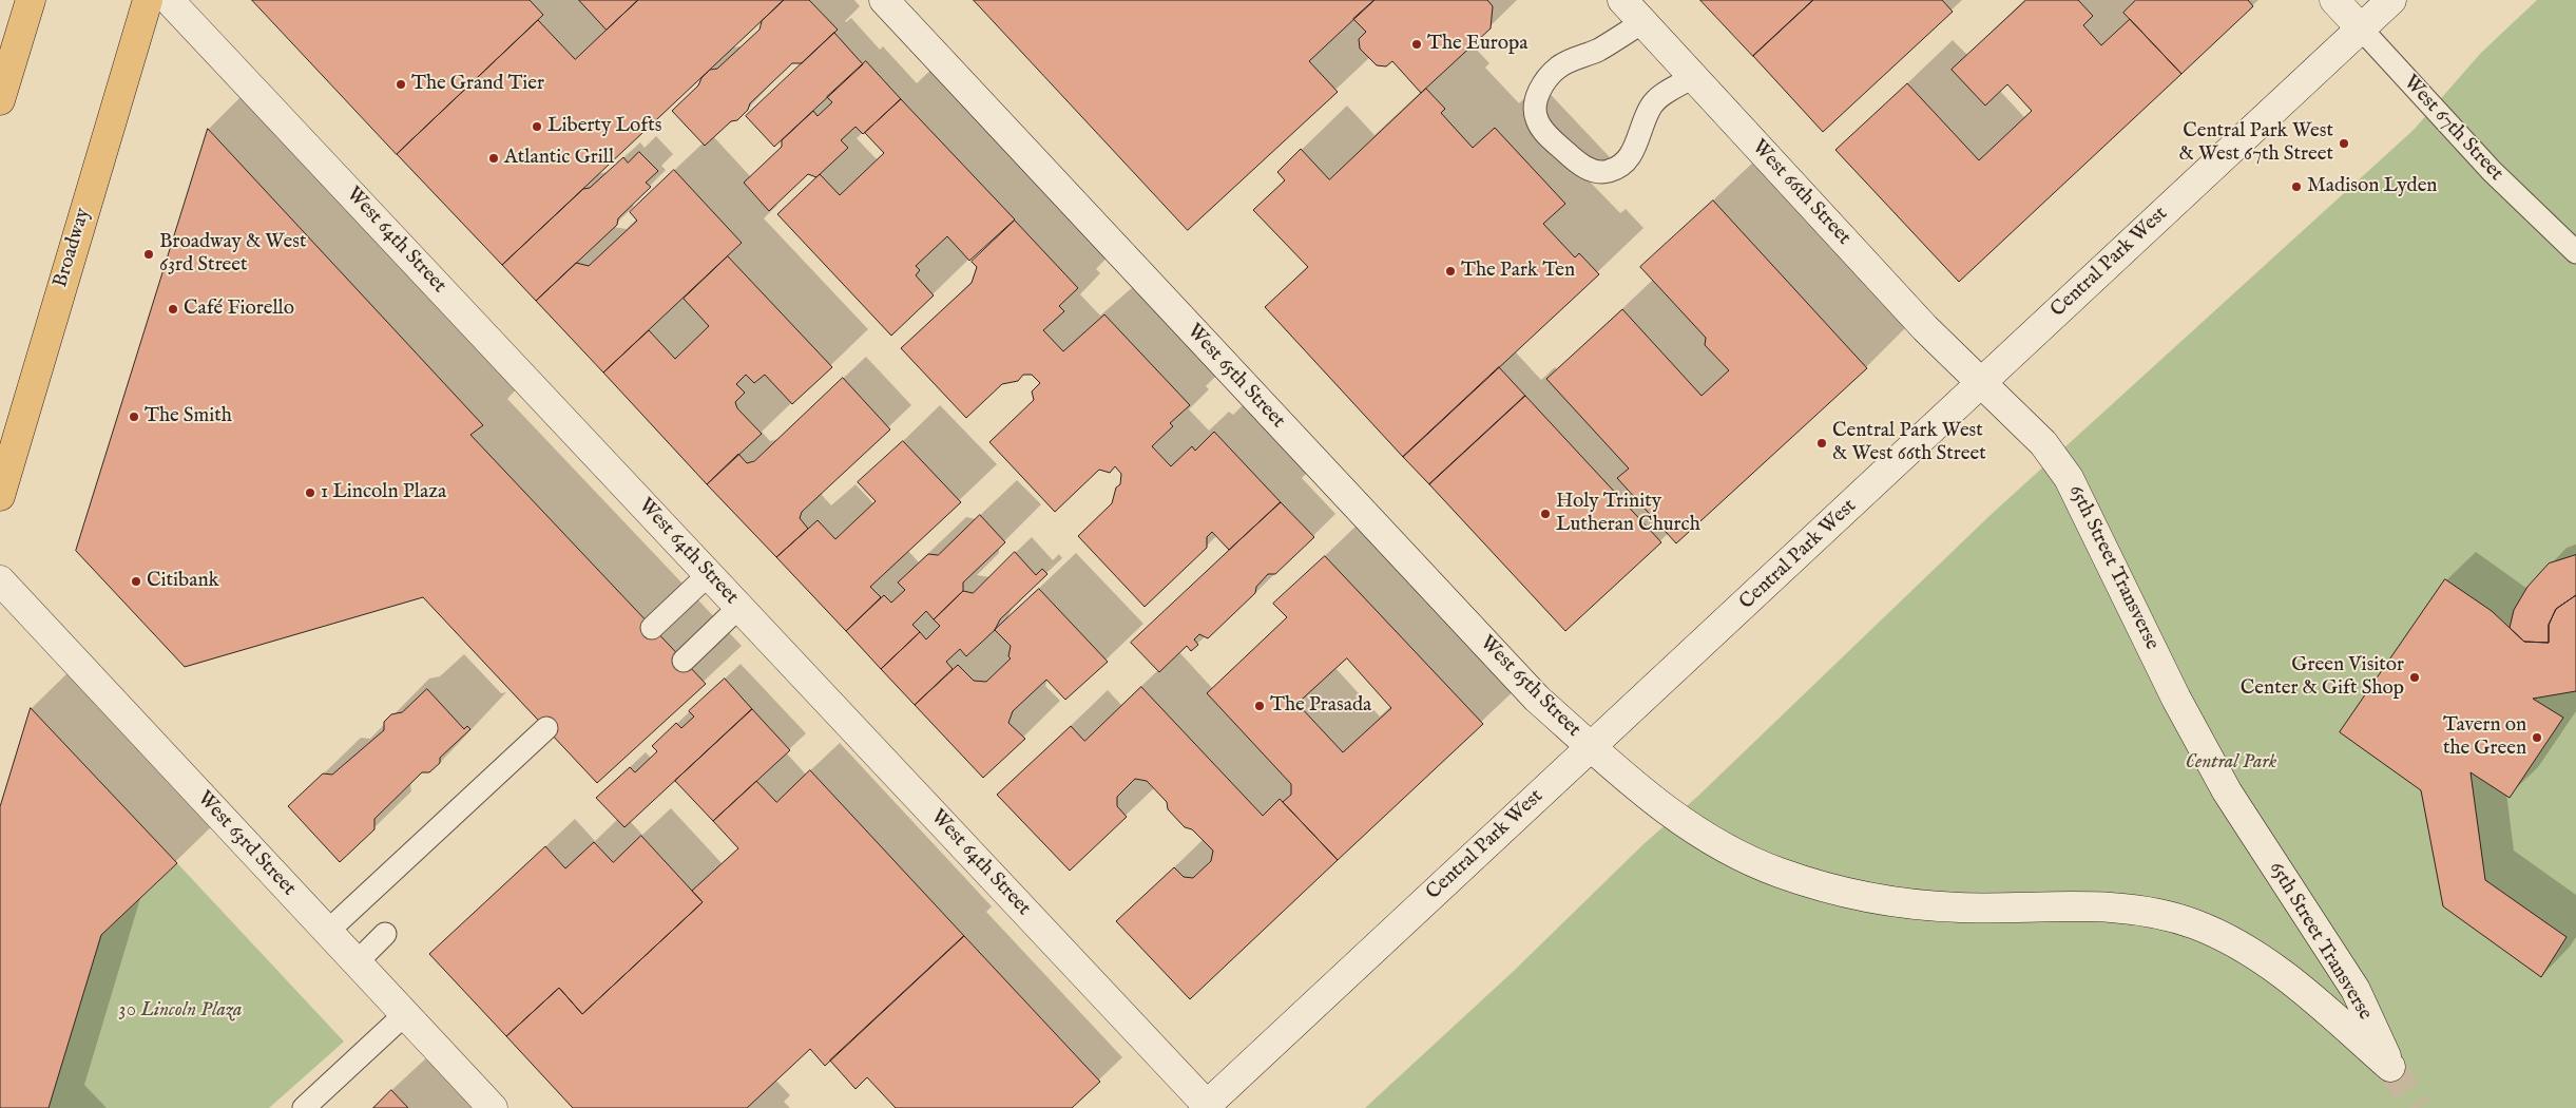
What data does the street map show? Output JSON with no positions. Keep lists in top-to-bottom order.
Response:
{
  "streets": {
    "main road": [
      "West 67th Street",
      "West 66th Street",
      "West 64th Street",
      "Broadway",
      "Central Park West",
      "West 65th Street",
      "65th Street Transverse",
      "West 63rd Street"
    ]
  },
  "crossings": [
    ["West 67th Street", "Central Park West"],
    ["West 66th Street", "Central Park West"],
    ["West 66th Street", "65th Street Transverse"],
    ["West 64th Street", "Central Park West"],
    ["Central Park West", "West 65th Street"],
    ["Central Park West", "65th Street Transverse"],
    ["West 65th Street", "65th Street Transverse"]
  ],
  "parks": ["Central Park", "30 Lincoln Plaza"],
  "places": [
    "The Europa",
    "The Grand Tier",
    "Liberty Lofts",
    "Central Park West & West 67th Street",
    "Atlantic Grill",
    "Madison Lyden",
    "Broadway & West 63rd Street",
    "The Park Ten",
    "Café Fiorello",
    "The Smith",
    "Central Park West & West 66th Street",
    "1 Lincoln Plaza",
    "Holy Trinity Lutheran Church",
    "Citibank",
    "Green Visitor Center & Gift Shop",
    "The Prasada",
    "Tavern on the Green"
  ]
}
